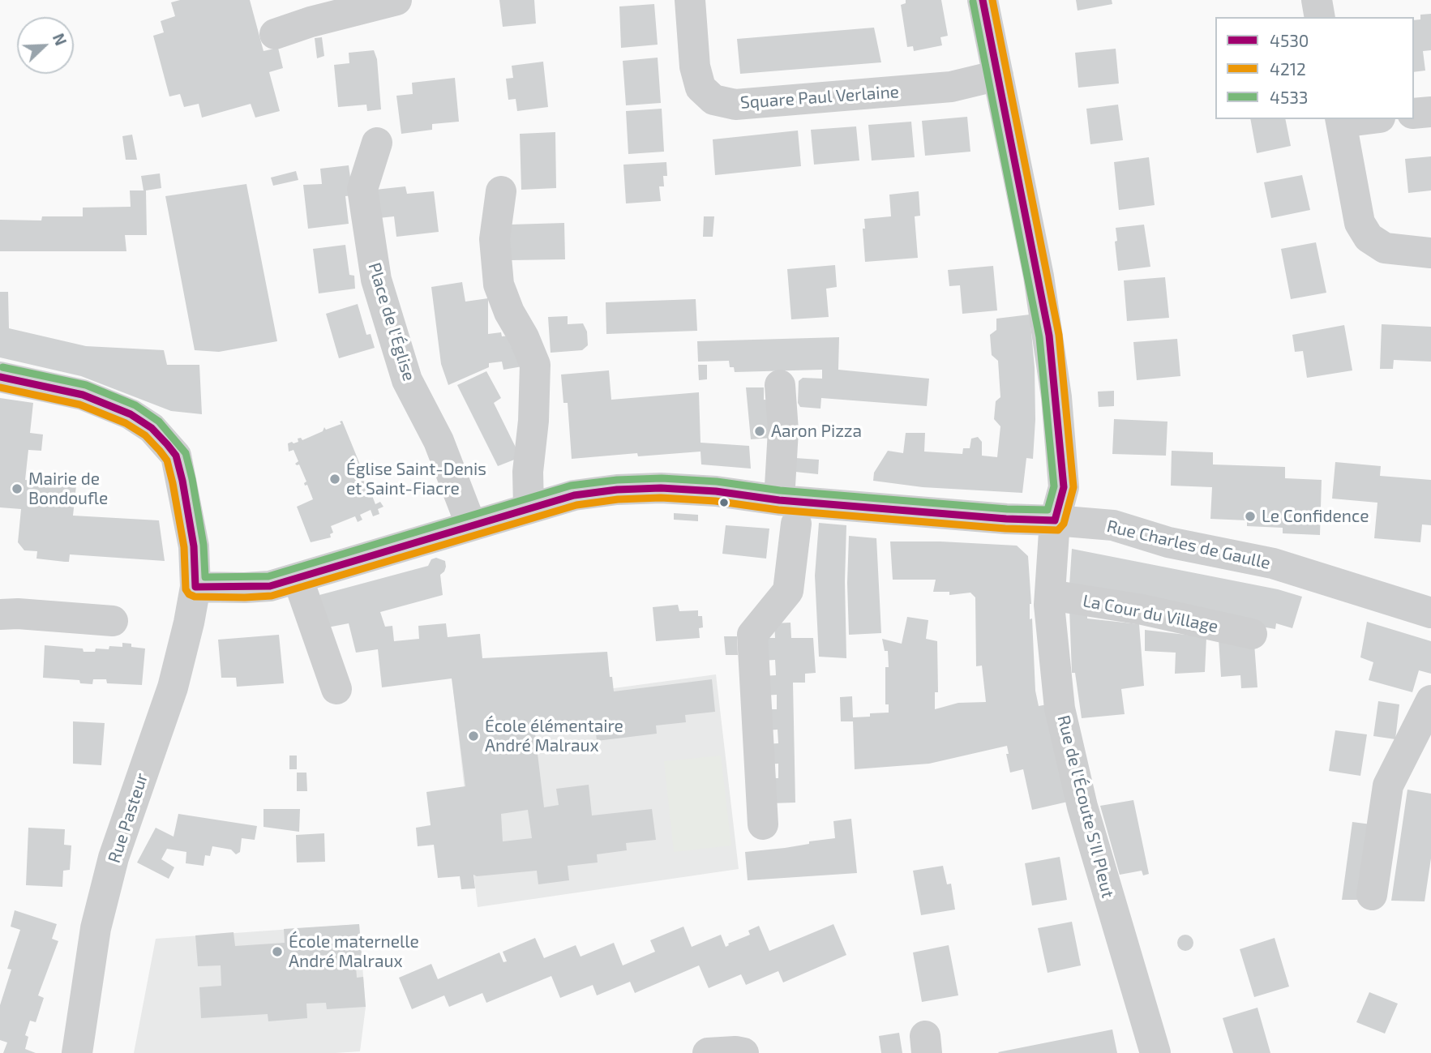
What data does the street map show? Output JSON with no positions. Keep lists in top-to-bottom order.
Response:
{
  "streets": {
    "street": [
      "Square Paul Verlaine",
      "Place de l'Église",
      "Rue Charles de Gaulle",
      "La Cour du Village",
      "Rue de l'Écoute S'Il Pleut",
      "Rue Pasteur"
    ]
  },
  "crossings": [
    ["Square Paul Verlaine", "Rue de l'Écoute S'Il Pleut"],
    ["Place de l'Église", "Rue Charles de Gaulle"],
    ["Rue Charles de Gaulle", "Rue de l'Écoute S'Il Pleut"],
    ["Rue Charles de Gaulle", "Rue Pasteur"],
    ["La Cour du Village", "Rue de l'Écoute S'Il Pleut"]
  ],
  "places": [
    "Aaron Pizza",
    "Église Saint-Denis et Saint-Fiacre",
    "Mairie de Bondoufle",
    "Le Confidence",
    "École élémentaire André Malraux",
    "École maternelle André Malraux"
  ],
  "lines": ["transit line 4530", "transit line 4212", "transit line 4533"],
  "legend": ["4530", "4212", "4533"],
  "north": "top right"
}
